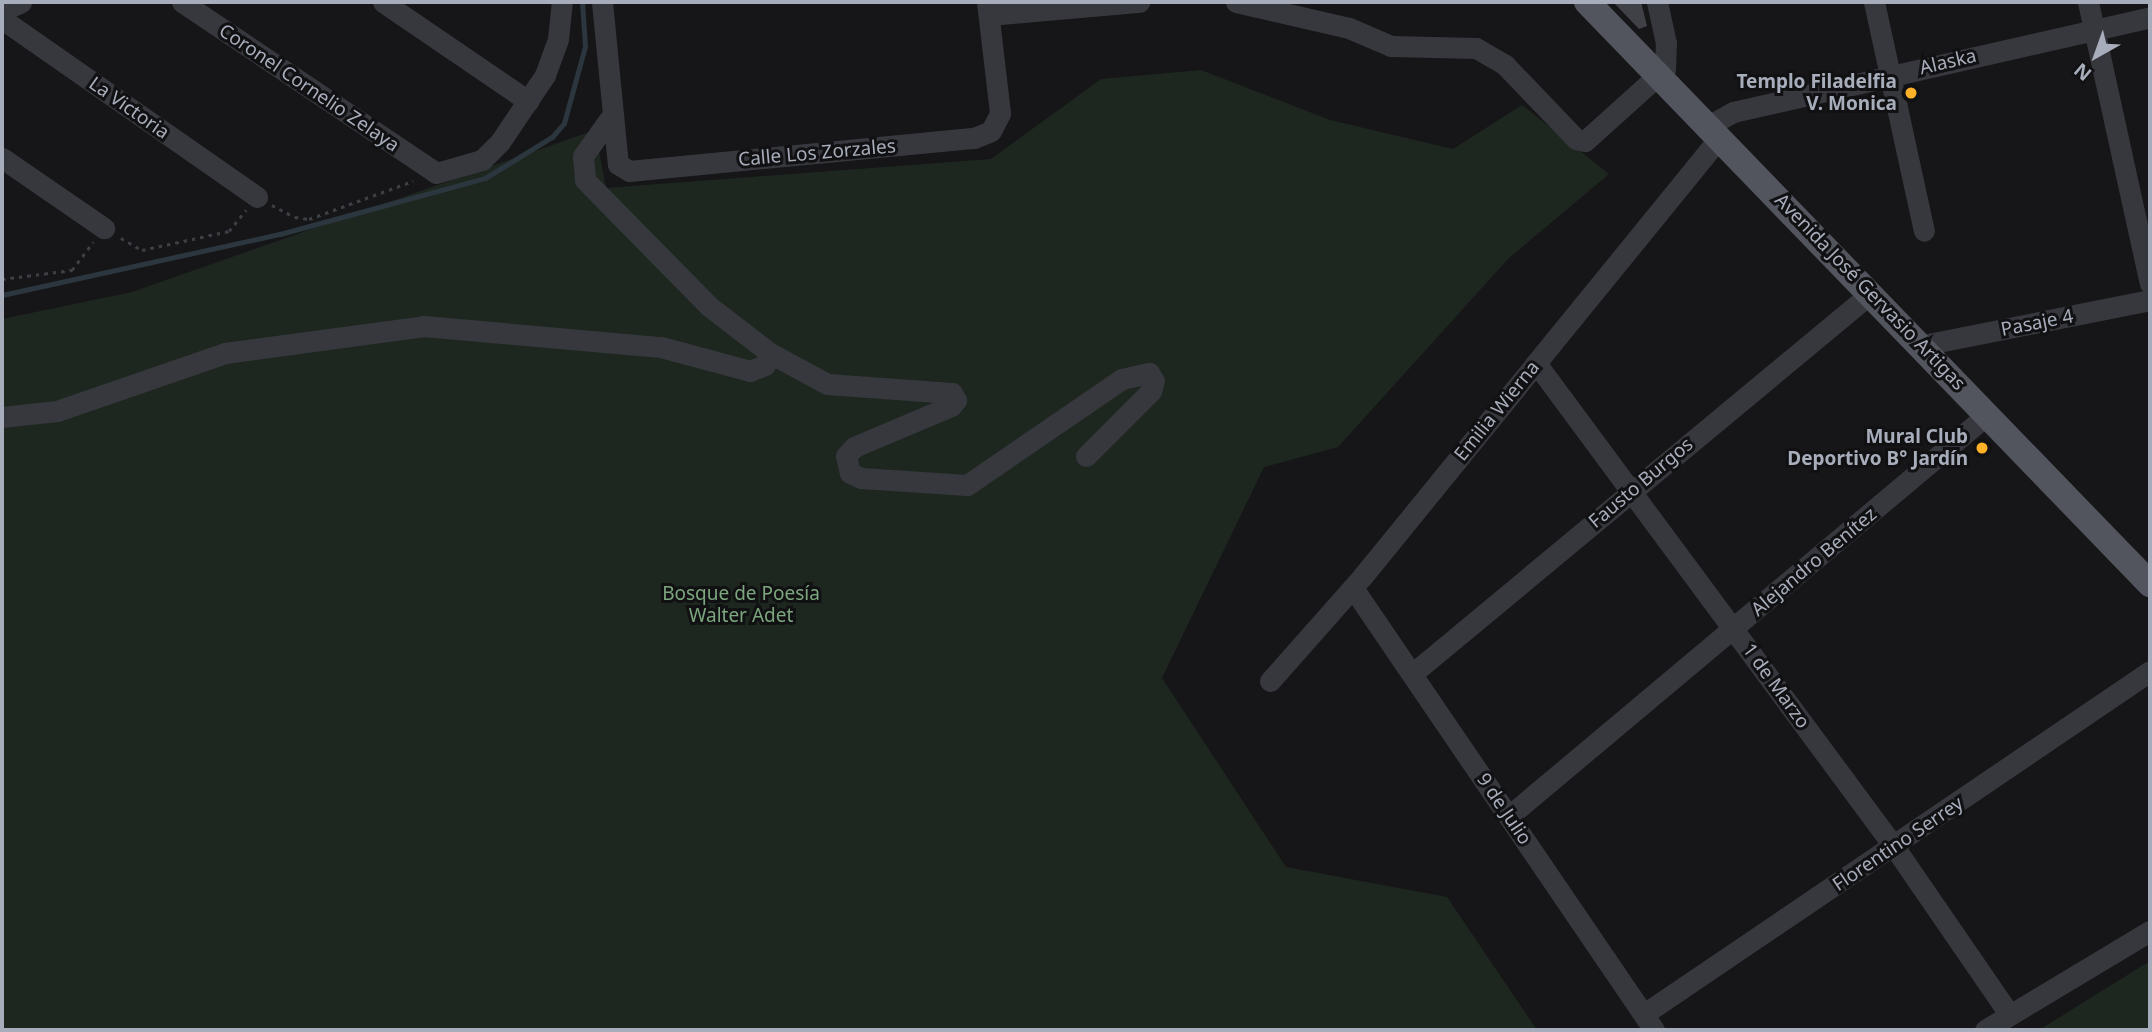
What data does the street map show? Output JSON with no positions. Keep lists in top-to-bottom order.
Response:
{
  "streets": {
    "main road": ["Avenida José Gervasio Artigas"],
    "street": [
      "Alaska",
      "Coronel Cornelio Zelaya",
      "La Victoria",
      "Calle Los Zorzales",
      "Pasaje 4",
      "Emilia Wierna",
      "Fausto Burgos",
      "Alejandro Benítez",
      "1 de Marzo",
      "9 de Julio",
      "Florentino Serrey"
    ]
  },
  "crossings": [
    ["Alaska", "Avenida José Gervasio Artigas"],
    ["Alaska", "Emilia Wierna"],
    ["Avenida José Gervasio Artigas", "Pasaje 4"],
    ["Avenida José Gervasio Artigas", "Emilia Wierna"],
    ["Avenida José Gervasio Artigas", "Fausto Burgos"],
    ["Avenida José Gervasio Artigas", "Alejandro Benítez"],
    ["Emilia Wierna", "1 de Marzo"],
    ["Emilia Wierna", "9 de Julio"],
    ["Fausto Burgos", "1 de Marzo"],
    ["Fausto Burgos", "9 de Julio"],
    ["Alejandro Benítez", "1 de Marzo"],
    ["Alejandro Benítez", "9 de Julio"],
    ["1 de Marzo", "Florentino Serrey"],
    ["9 de Julio", "Florentino Serrey"]
  ],
  "parks": ["Bosque de Poesía Walter Adet"],
  "places": ["Templo Filadelfia V. Monica", "Mural Club Deportivo B° Jardín"],
  "north": "bottom left"
}
